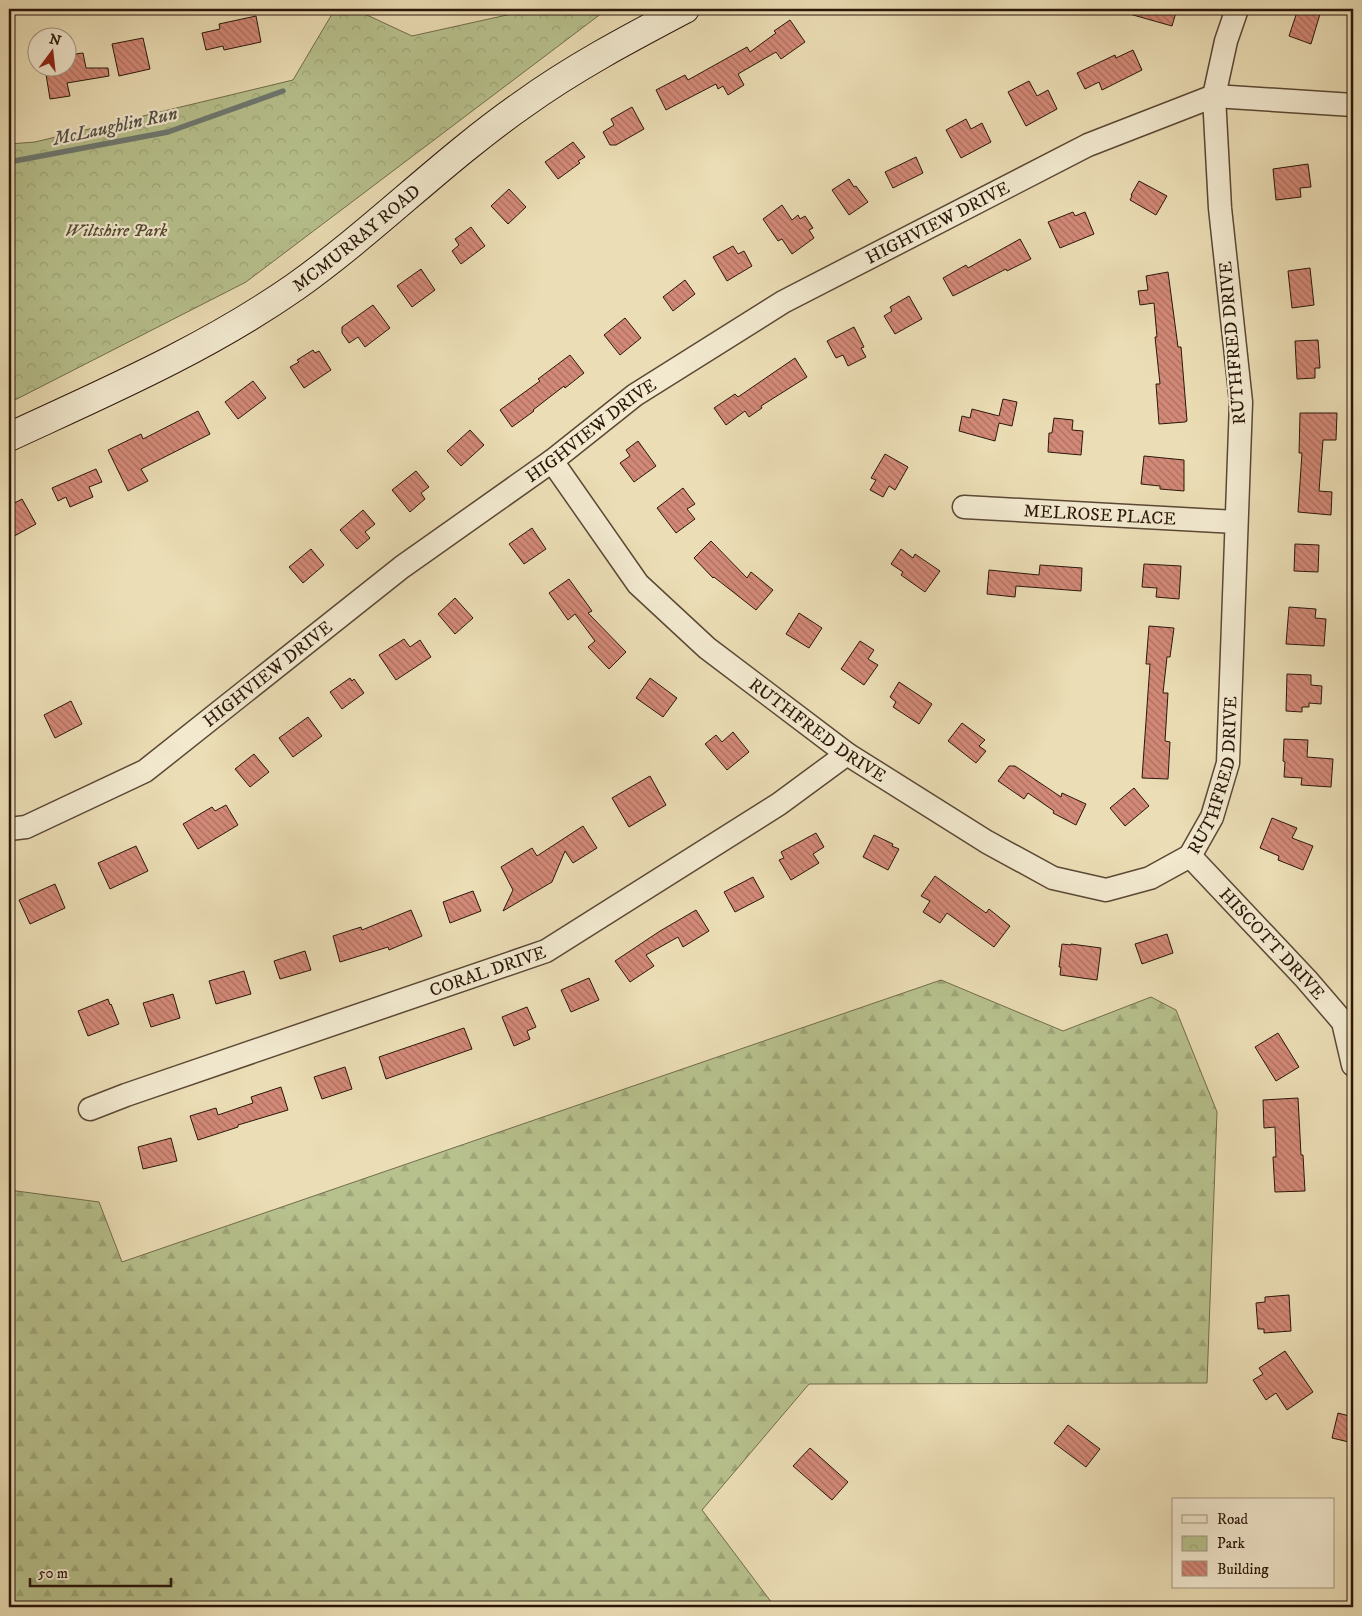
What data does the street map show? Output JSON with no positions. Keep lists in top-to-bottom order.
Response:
{
  "streets": {
    "main road": ["MCMURRAY ROAD"],
    "street": [
      "HIGHVIEW DRIVE",
      "RUTHFRED DRIVE",
      "MELROSE PLACE",
      "HISCOTT DRIVE",
      "CORAL DRIVE"
    ]
  },
  "crossings": [
    ["HIGHVIEW DRIVE", "RUTHFRED DRIVE"],
    ["RUTHFRED DRIVE", "MELROSE PLACE"],
    ["RUTHFRED DRIVE", "HISCOTT DRIVE"],
    ["RUTHFRED DRIVE", "CORAL DRIVE"]
  ],
  "water": ["McLaughlin Run"],
  "parks": ["Wiltshire Park"],
  "legend": ["Road", "Park", "Building"],
  "scale_bar": "50 m",
  "north": "top"
}
